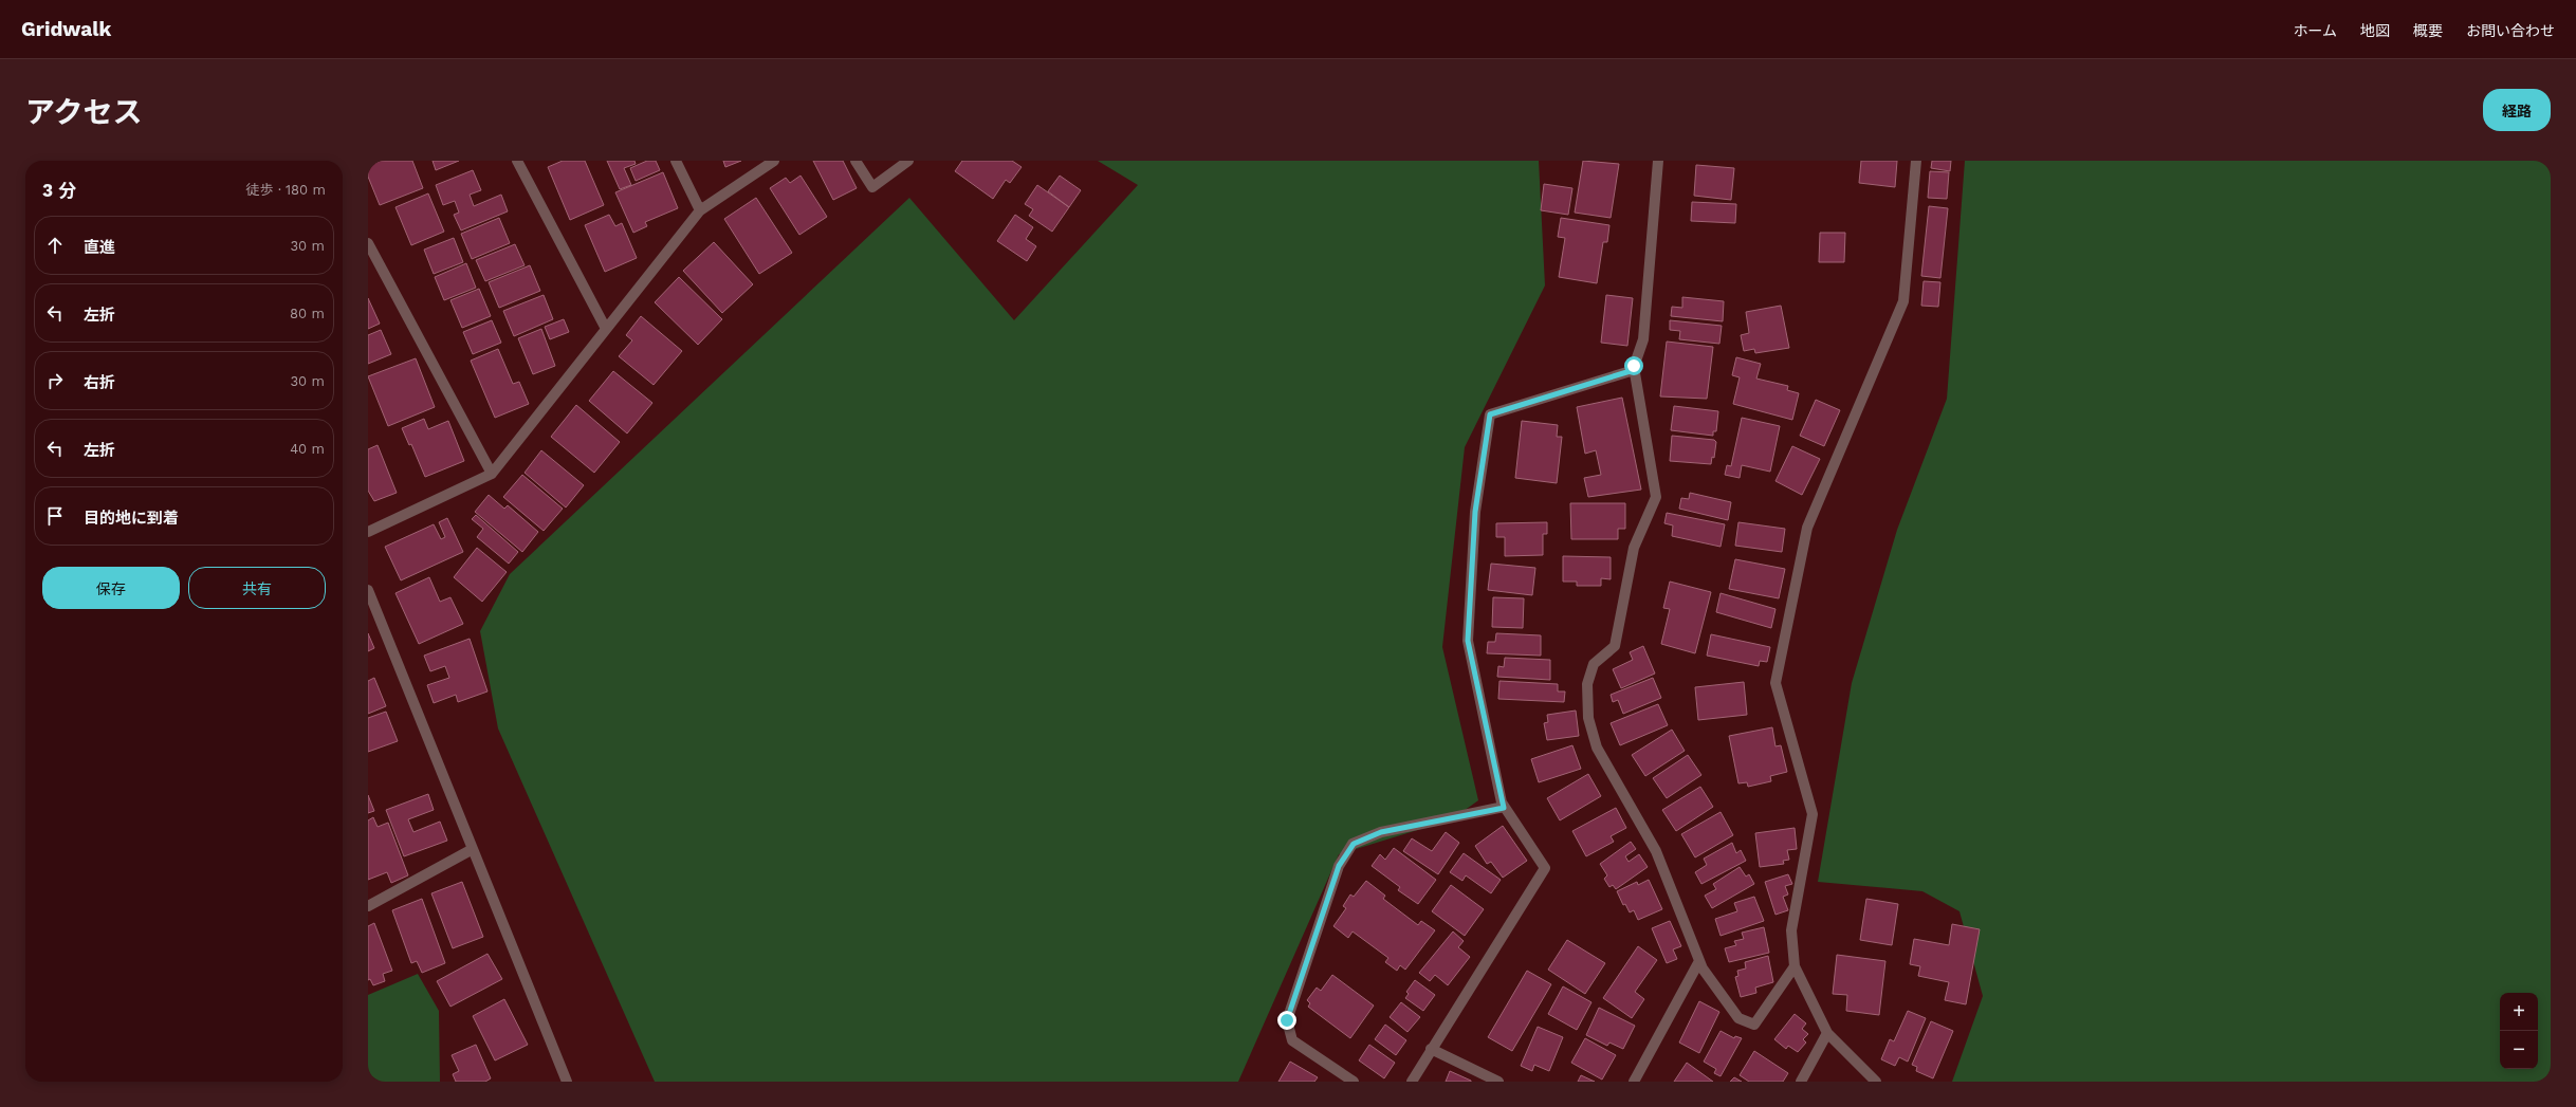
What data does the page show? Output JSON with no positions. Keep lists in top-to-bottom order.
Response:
{
  "page": {
    "header": "Gridwalk",
    "nav": [
      "ホーム",
      "地図",
      "概要",
      "お問い合わせ"
    ],
    "title": "アクセス",
    "buttons": [
      "経路",
      ["保存", "共有"]
    ],
    "heading": ["3 分", "徒歩 · 180 m"],
    "list": [
      ["直進", "30 m"],
      ["左折", "80 m"],
      ["右折", "30 m"],
      ["左折", "40 m"],
      "目的地に到着"
    ],
    "map_buttons": ["+", "−"]
  }
}
